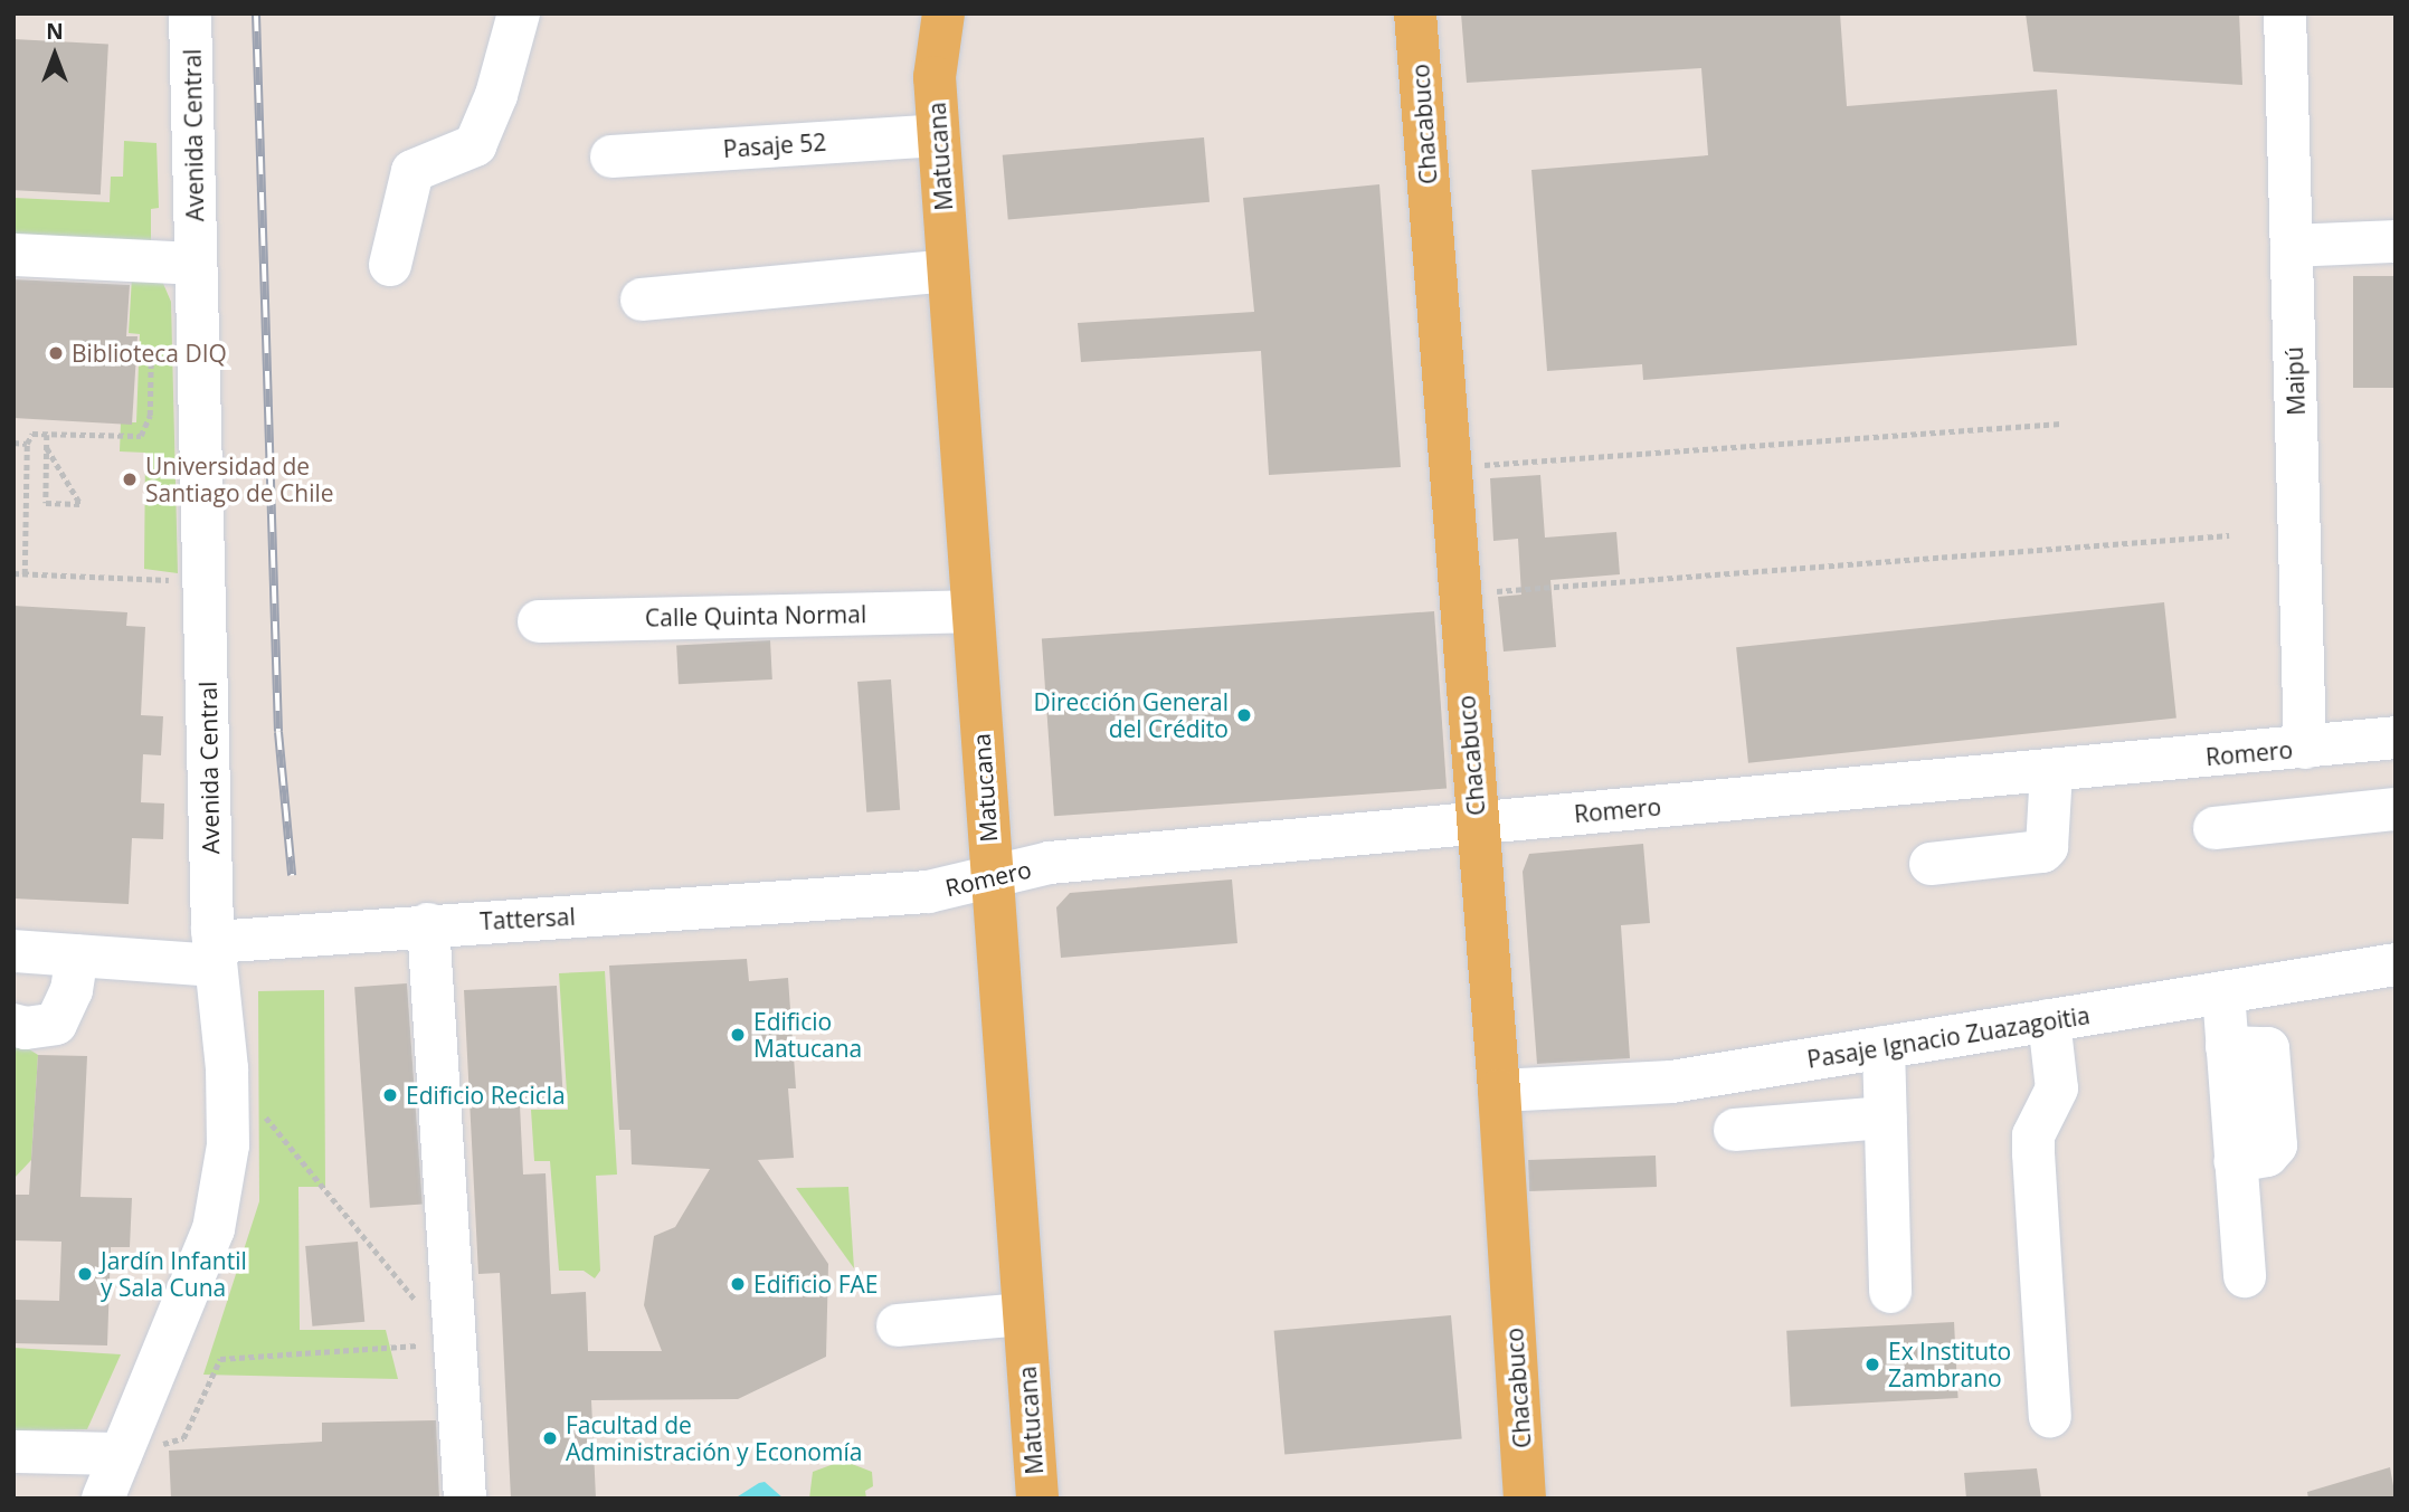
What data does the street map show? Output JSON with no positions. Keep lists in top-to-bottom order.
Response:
{
  "streets": {
    "main road": ["Chacabuco", "Matucana"],
    "street": [
      "Avenida Central",
      "Pasaje 52",
      "Maipú",
      "Calle Quinta Normal",
      "Romero",
      "Tattersal",
      "Pasaje Ignacio Zuazagoitia"
    ]
  },
  "crossings": [
    ["Chacabuco", "Romero"],
    ["Chacabuco", "Pasaje Ignacio Zuazagoitia"],
    ["Avenida Central", "Tattersal"],
    ["Pasaje 52", "Matucana"],
    ["Matucana", "Calle Quinta Normal"],
    ["Matucana", "Romero"],
    ["Maipú", "Romero"],
    ["Romero", "Tattersal"]
  ],
  "places": [
    "Biblioteca DIQ",
    "Universidad de Santiago de Chile",
    "Dirección General del Crédito",
    "Edificio Matucana",
    "Edificio Recicla",
    "Jardín Infantil y Sala Cuna",
    "Edificio FAE",
    "Ex Instituto Zambrano",
    "Facultad de Administración y Economía"
  ],
  "north": "top"
}
